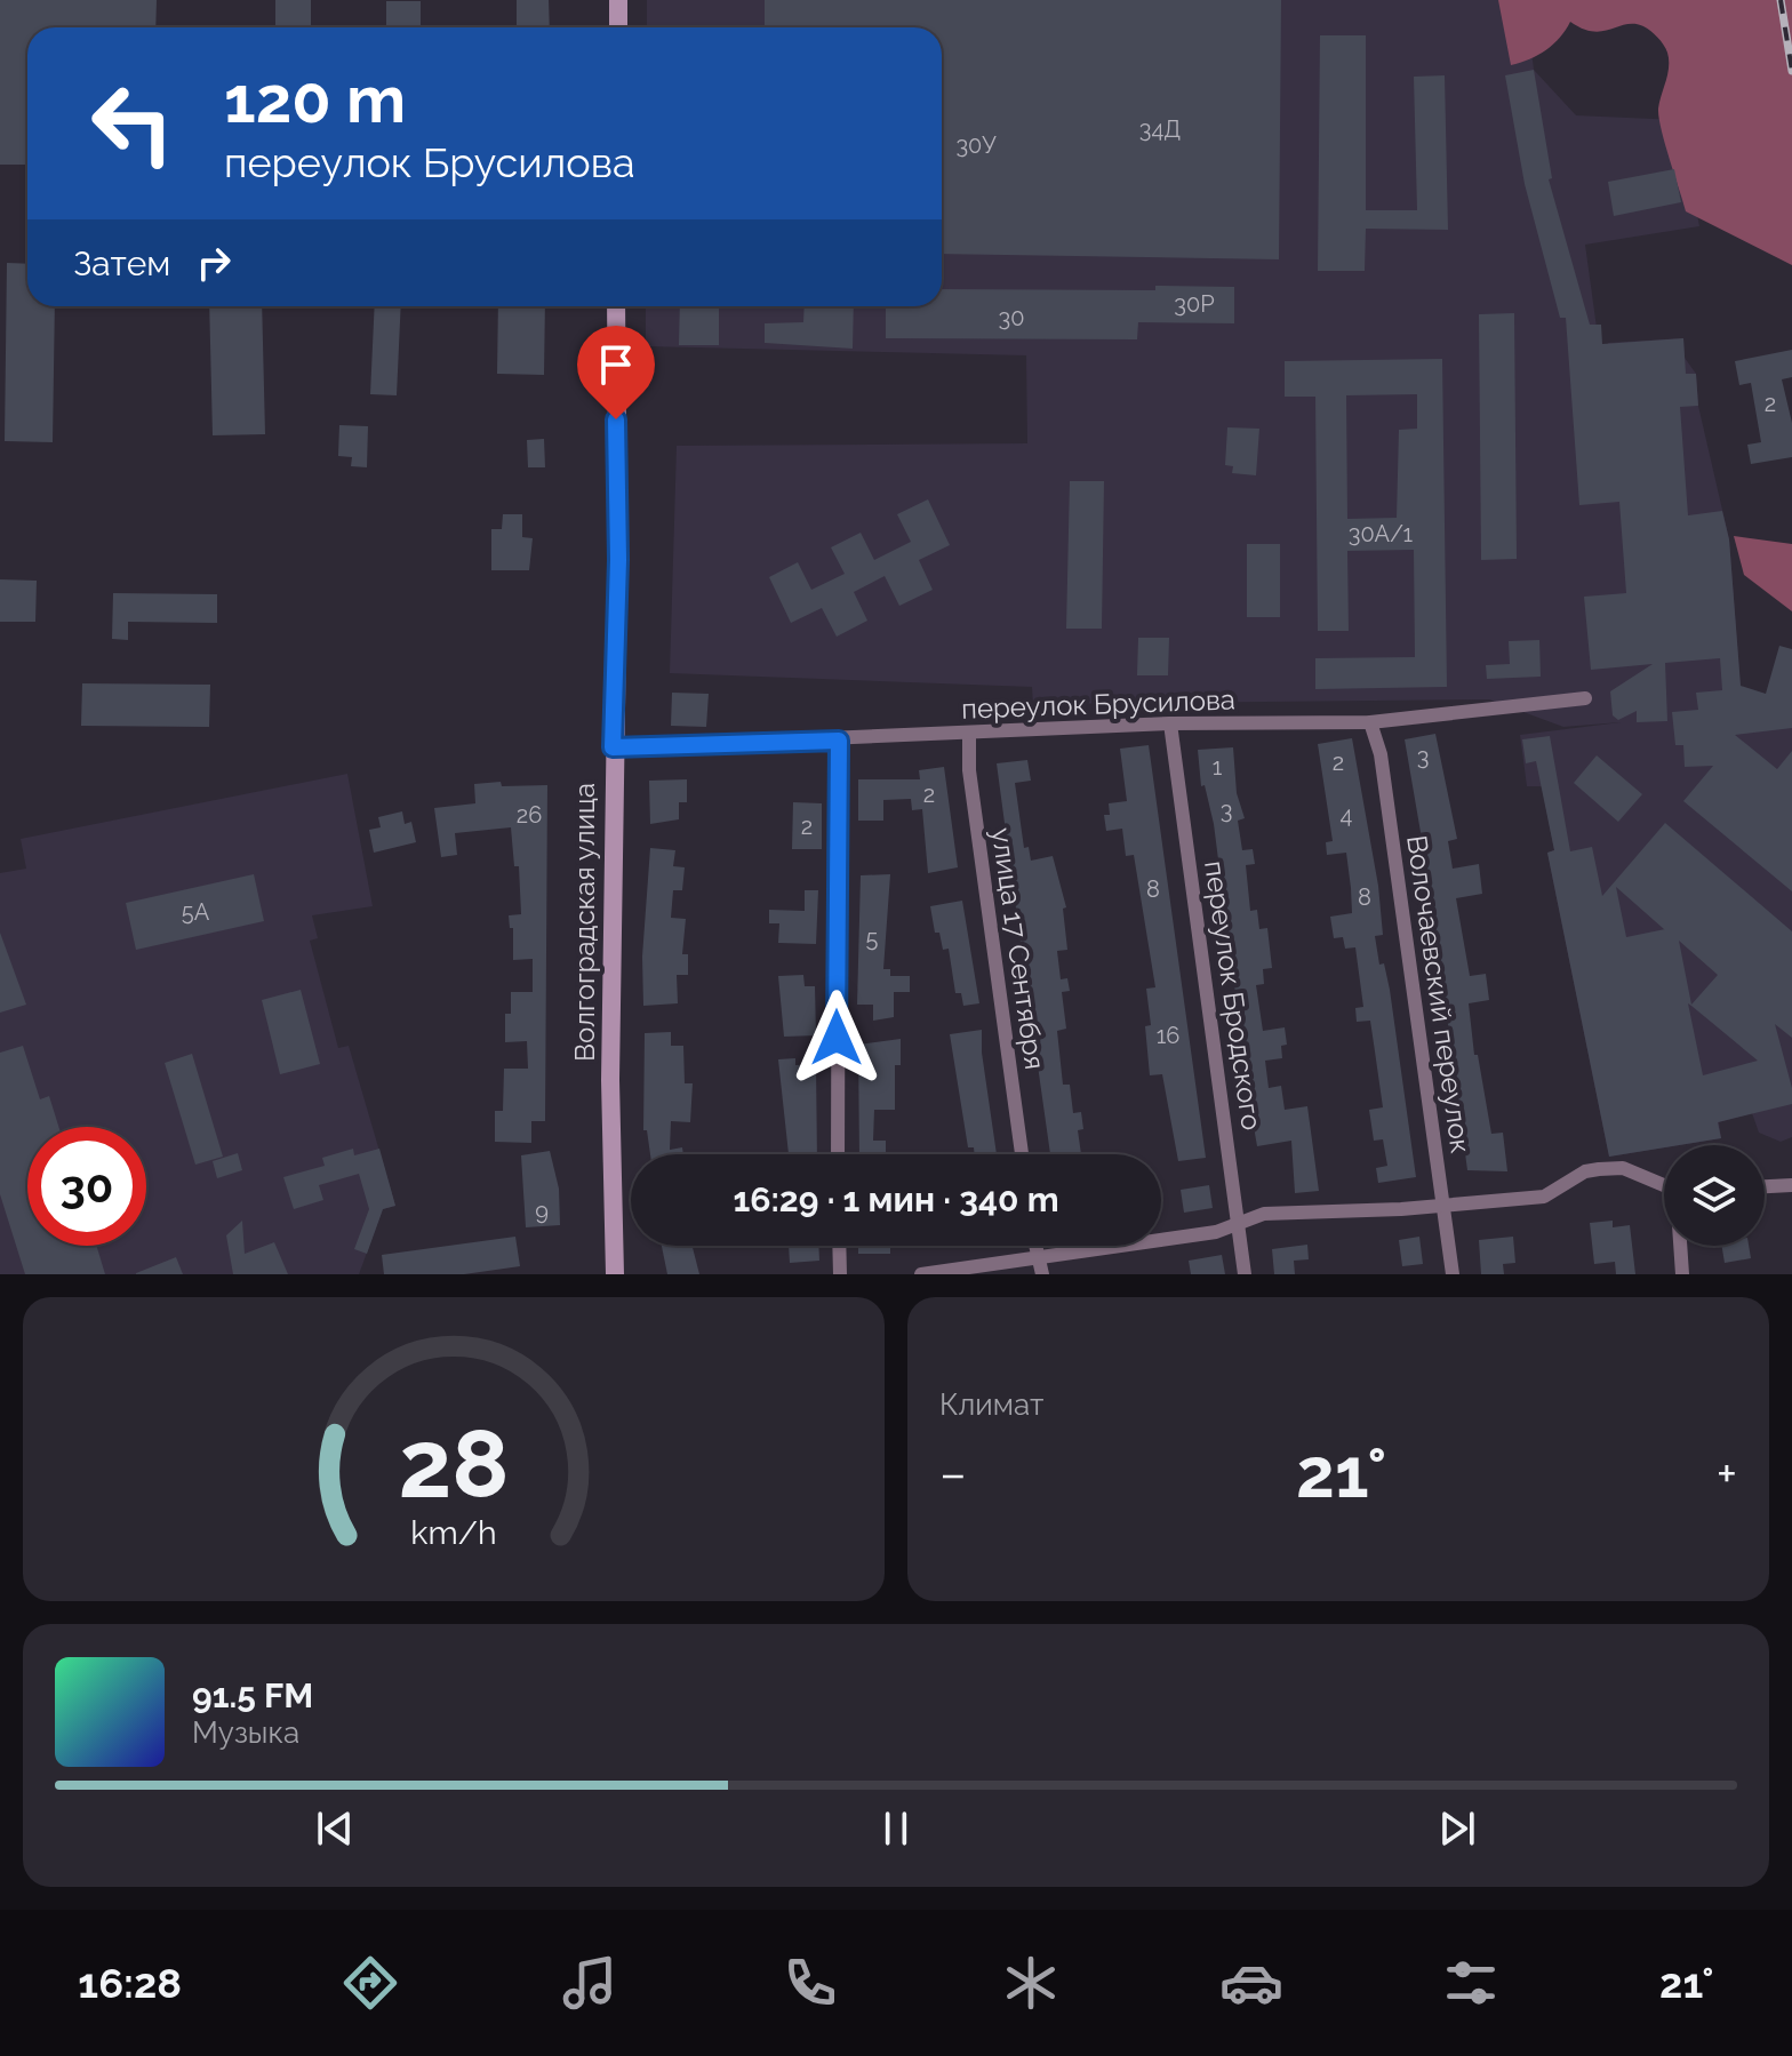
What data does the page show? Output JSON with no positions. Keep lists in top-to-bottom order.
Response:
{
  "streets": {
    "main road": ["Волгоградская улица"],
    "street": [
      "переулок Брусилова",
      "улица 17 Сентября",
      "Волочаевский переулок",
      "переулок Бродского"
    ]
  },
  "crossings": [
    ["переулок Брусилова", "Волгоградская улица"],
    ["переулок Брусилова", "улица 17 Сентября"],
    ["переулок Брусилова", "Волочаевский переулок"],
    ["переулок Брусилова", "переулок Бродского"]
  ],
  "house_numbers": [
    "34Д",
    "30У",
    "30Р",
    "30",
    "2",
    "30А/1",
    "3",
    "2",
    "1",
    "2",
    "3",
    "26",
    "4",
    "2",
    "8",
    "8",
    "5А",
    "5",
    "16",
    "9"
  ],
  "page": {
    "turn": ["120 m", "переулок Брусилова"],
    "then": "Затем",
    "limit": "30",
    "trip": "16:29 · 1 мин · 340 m",
    "tile": "Климат",
    "heat": ["−", "21°", "+"],
    "song": ["91.5 FM", "Музыка"],
    "tabs": ["16:28", "21°"],
    "gauge": ["28", "km/h"]
  }
}
